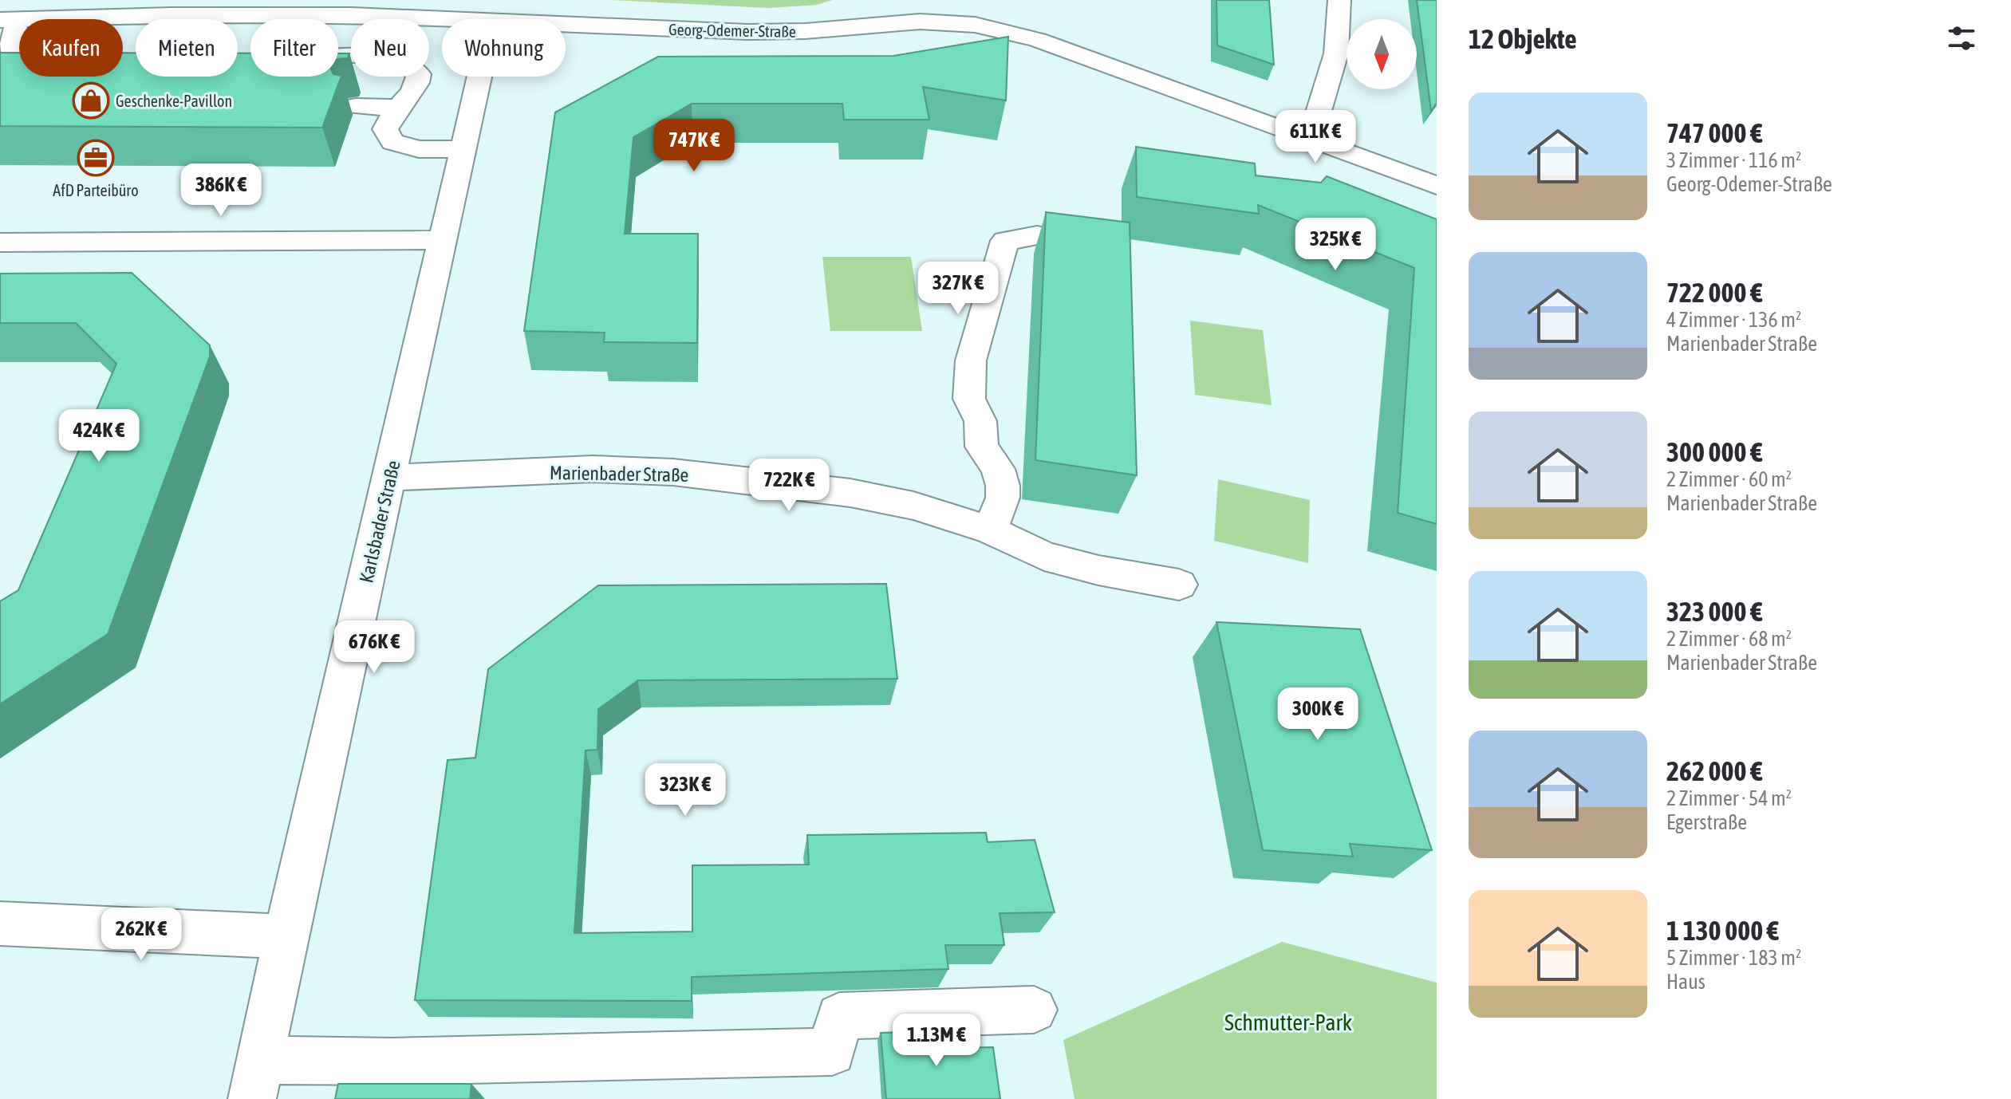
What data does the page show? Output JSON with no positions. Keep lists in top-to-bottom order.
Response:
{
  "streets": {
    "street": ["Georg-Odemer-Straße", "Marienbader Straße", "Karlsbader Straße"]
  },
  "crossings": [
    ["Marienbader Straße", "Karlsbader Straße"]
  ],
  "parks": ["Schmutter-Park"],
  "places": {
    "shop": ["Geschenke-Pavillon"],
    "office": ["AfD Parteibüro"]
  },
  "north": "bottom",
  "page": {
    "heading": "12 Objekte",
    "chip": [
      "Kaufen",
      "Mieten",
      "Filter",
      "Neu",
      "Wohnung"
    ],
    "list": [
      {
        "name": "747 000 €",
        "note": "3 Zimmer · 116 m² · Georg-Odemer-Straße"
      },
      {
        "name": "722 000 €",
        "note": "4 Zimmer · 136 m² · Marienbader Straße"
      },
      {
        "name": "300 000 €",
        "note": "2 Zimmer · 60 m² · Marienbader Straße"
      },
      {
        "name": "323 000 €",
        "note": "2 Zimmer · 68 m² · Marienbader Straße"
      },
      {
        "name": "262 000 €",
        "note": "2 Zimmer · 54 m² · Egerstraße"
      },
      {
        "name": "1 130 000 €",
        "note": "5 Zimmer · 183 m² · Haus"
      }
    ],
    "price": [
      "611K €",
      "747K €",
      "386K €",
      "325K €",
      "327K €",
      "424K €",
      "722K €",
      "676K €",
      "300K €",
      "323K €",
      "262K €",
      "1.13M €"
    ]
  }
}
